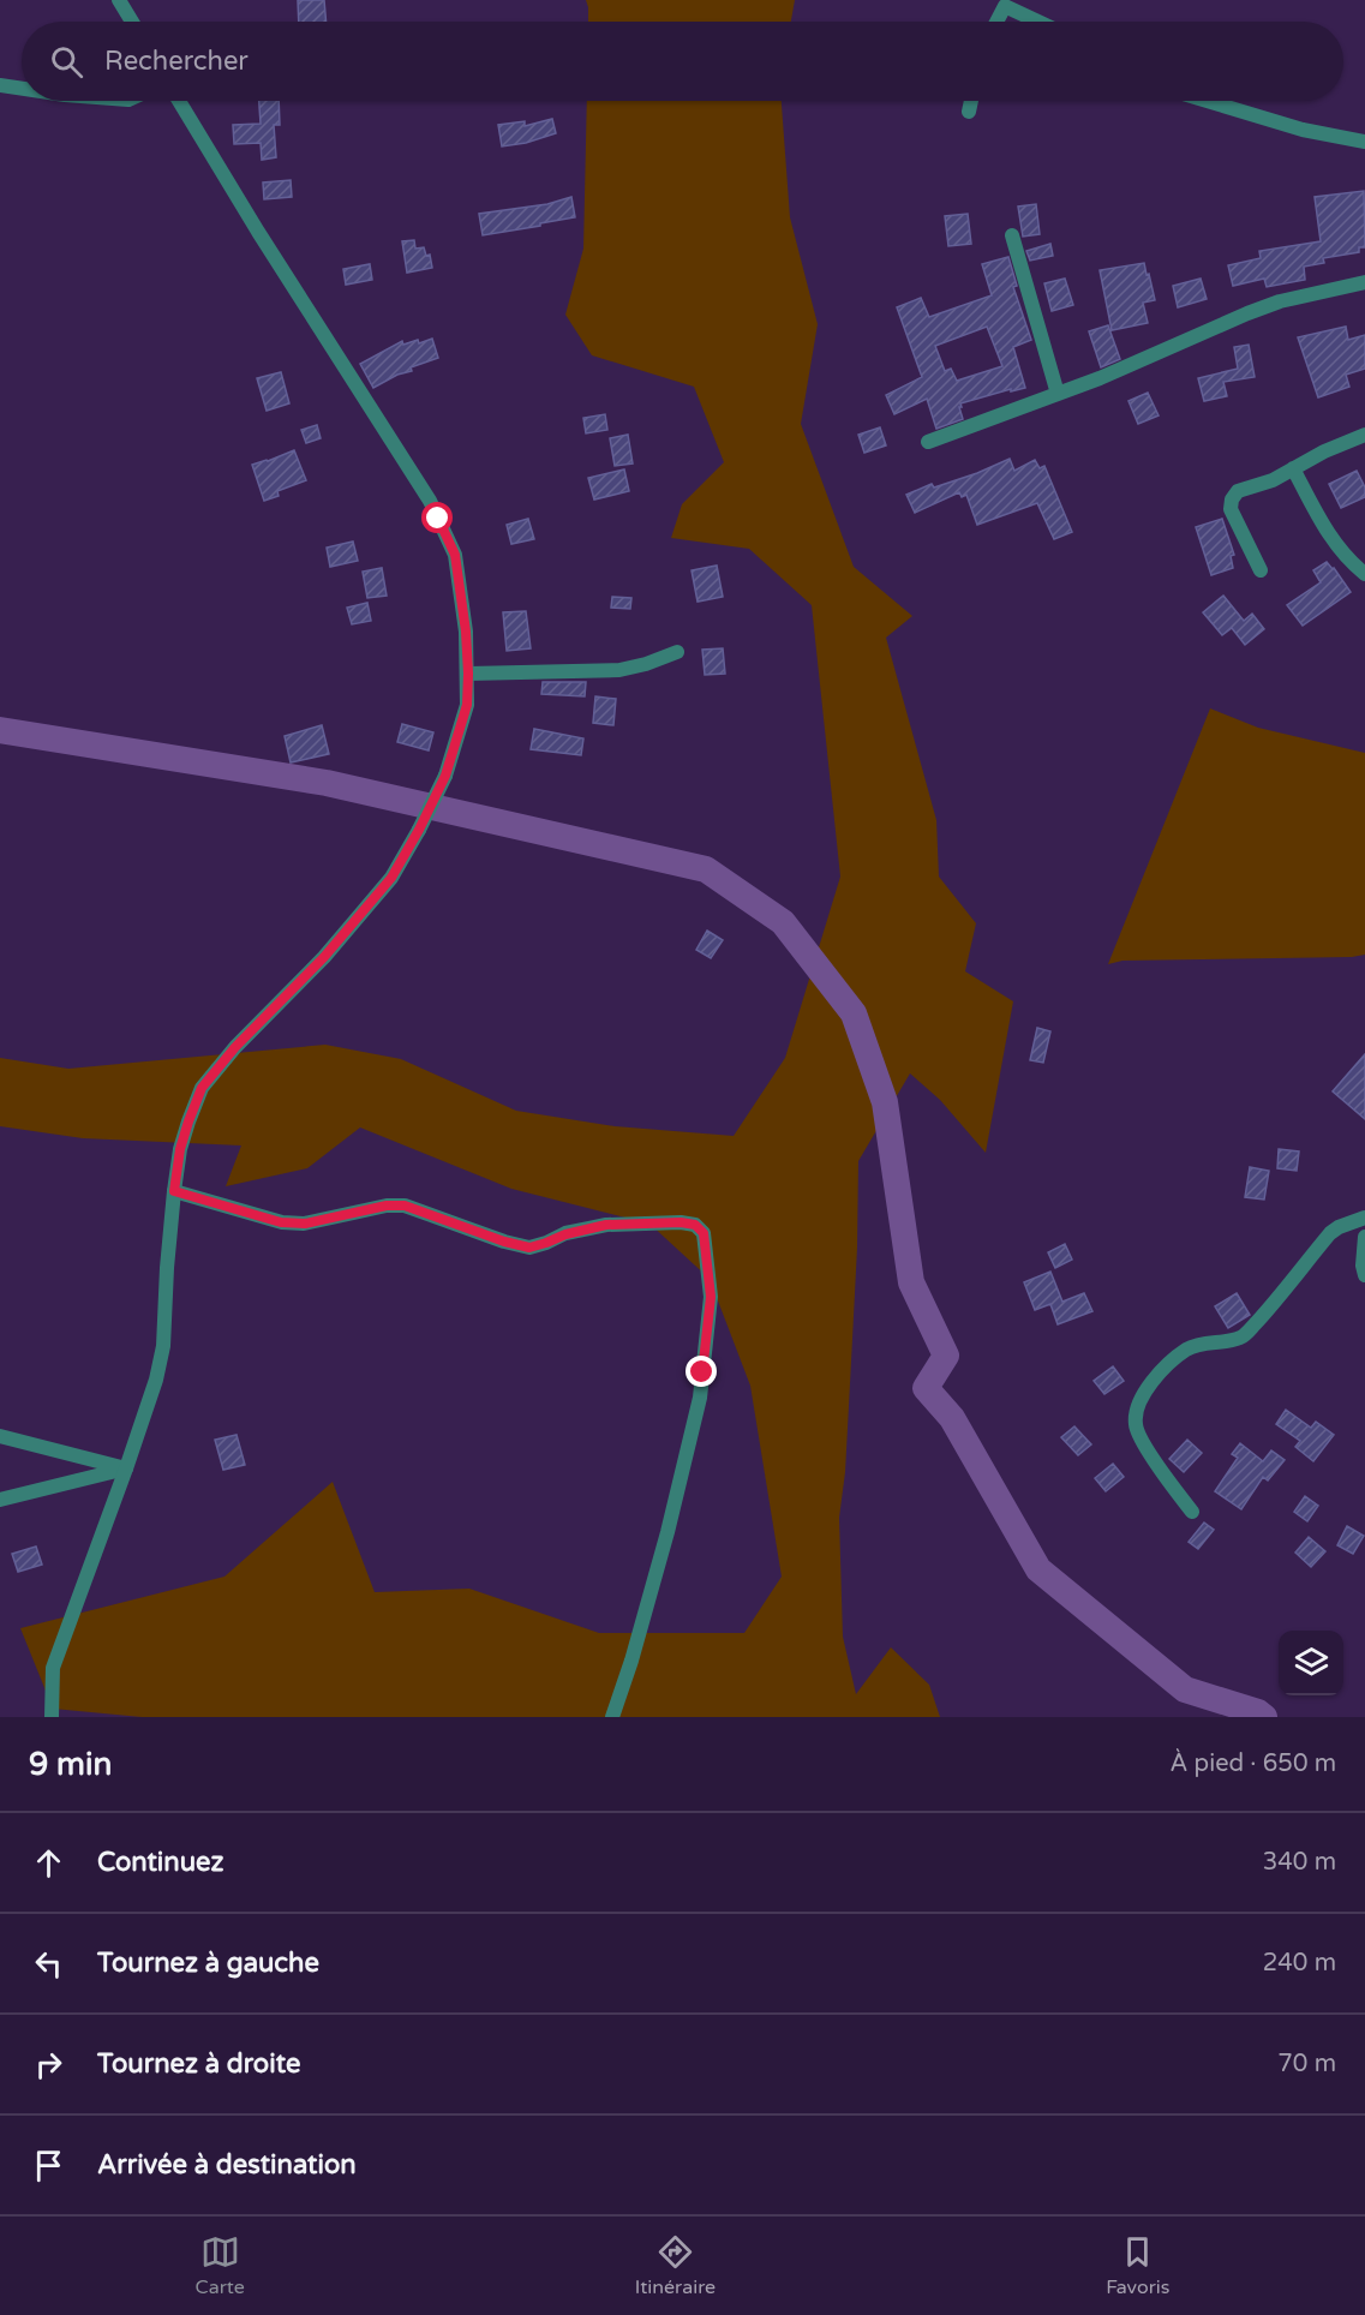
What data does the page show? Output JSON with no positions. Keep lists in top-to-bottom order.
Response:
{
  "page": {
    "search": "Rechercher",
    "heading": ["9 min", "À pied · 650 m"],
    "list": [
      ["Continuez", "340 m"],
      ["Tournez à gauche", "240 m"],
      ["Tournez à droite", "70 m"],
      "Arrivée à destination"
    ],
    "nav": ["Carte", "Itinéraire", "Favoris"]
  }
}
